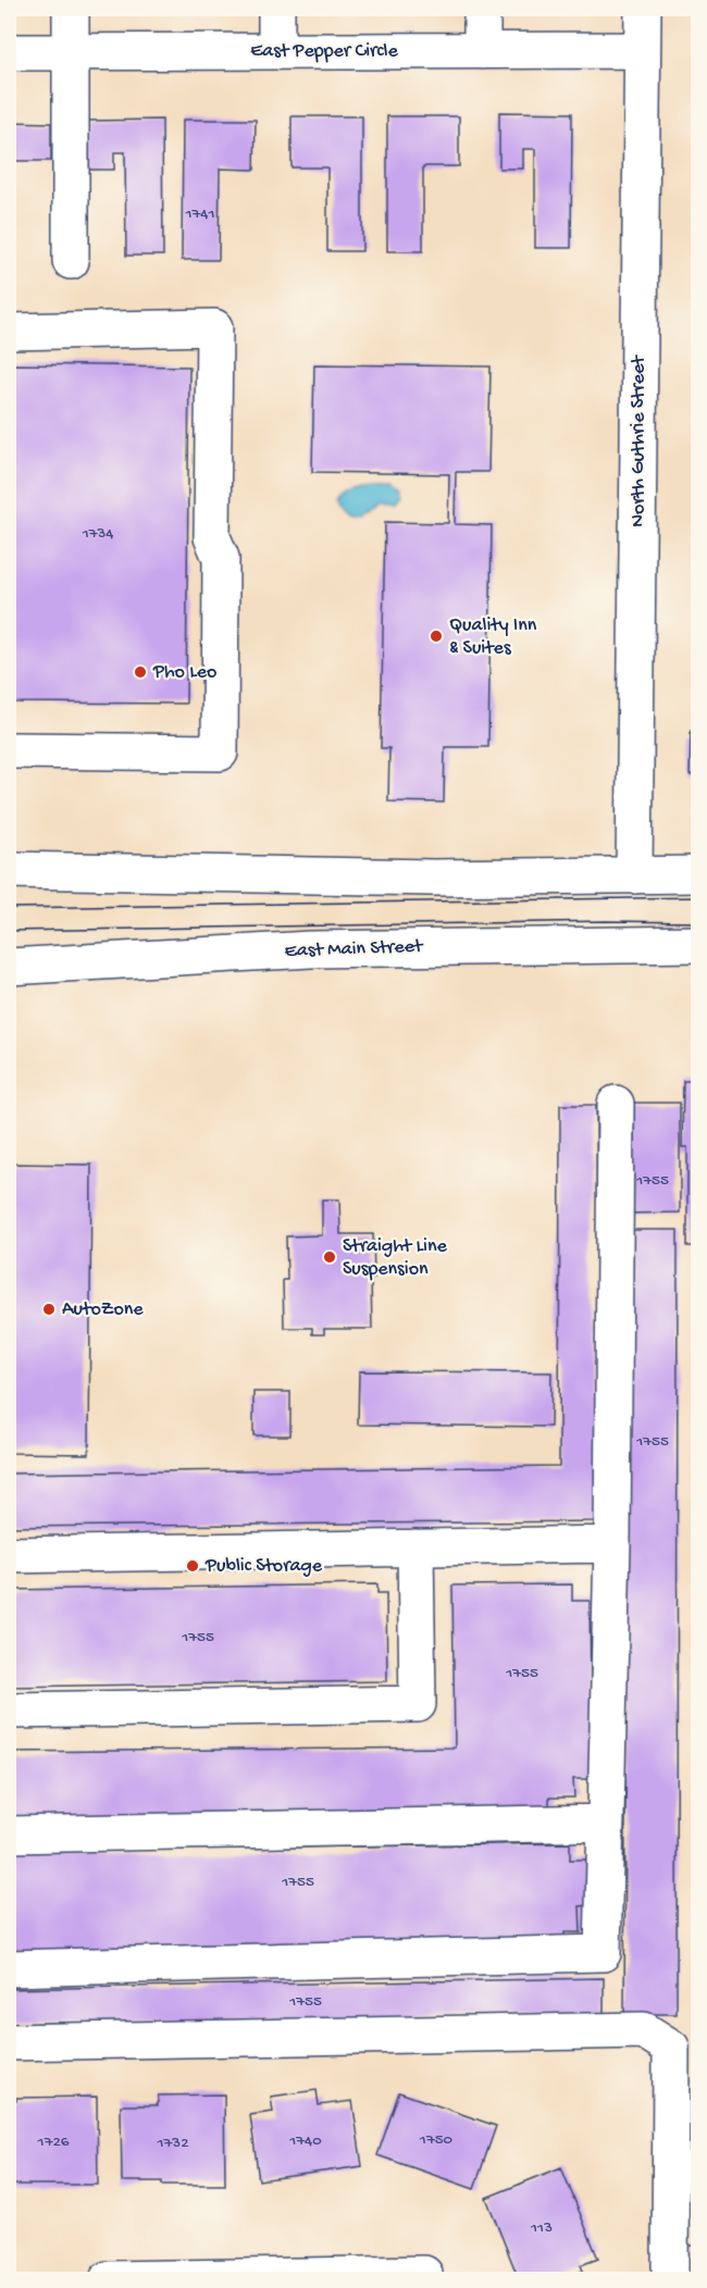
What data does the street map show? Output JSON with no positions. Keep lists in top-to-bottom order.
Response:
{
  "streets": {
    "street": ["East Pepper Circle", "North Guthrie Street", "East Main Street"]
  },
  "crossings": [
    ["East Pepper Circle", "North Guthrie Street"]
  ],
  "places": [
    "Quality Inn & Suites",
    "Pho Leo",
    "Straight Line Suspension",
    "AutoZone",
    "Public Storage"
  ],
  "house_numbers": [
    "1741",
    "1734",
    "1755",
    "1755",
    "1755",
    "1755",
    "1755",
    "1755",
    "1750",
    "1740",
    "1726",
    "1732",
    "113"
  ]
}
